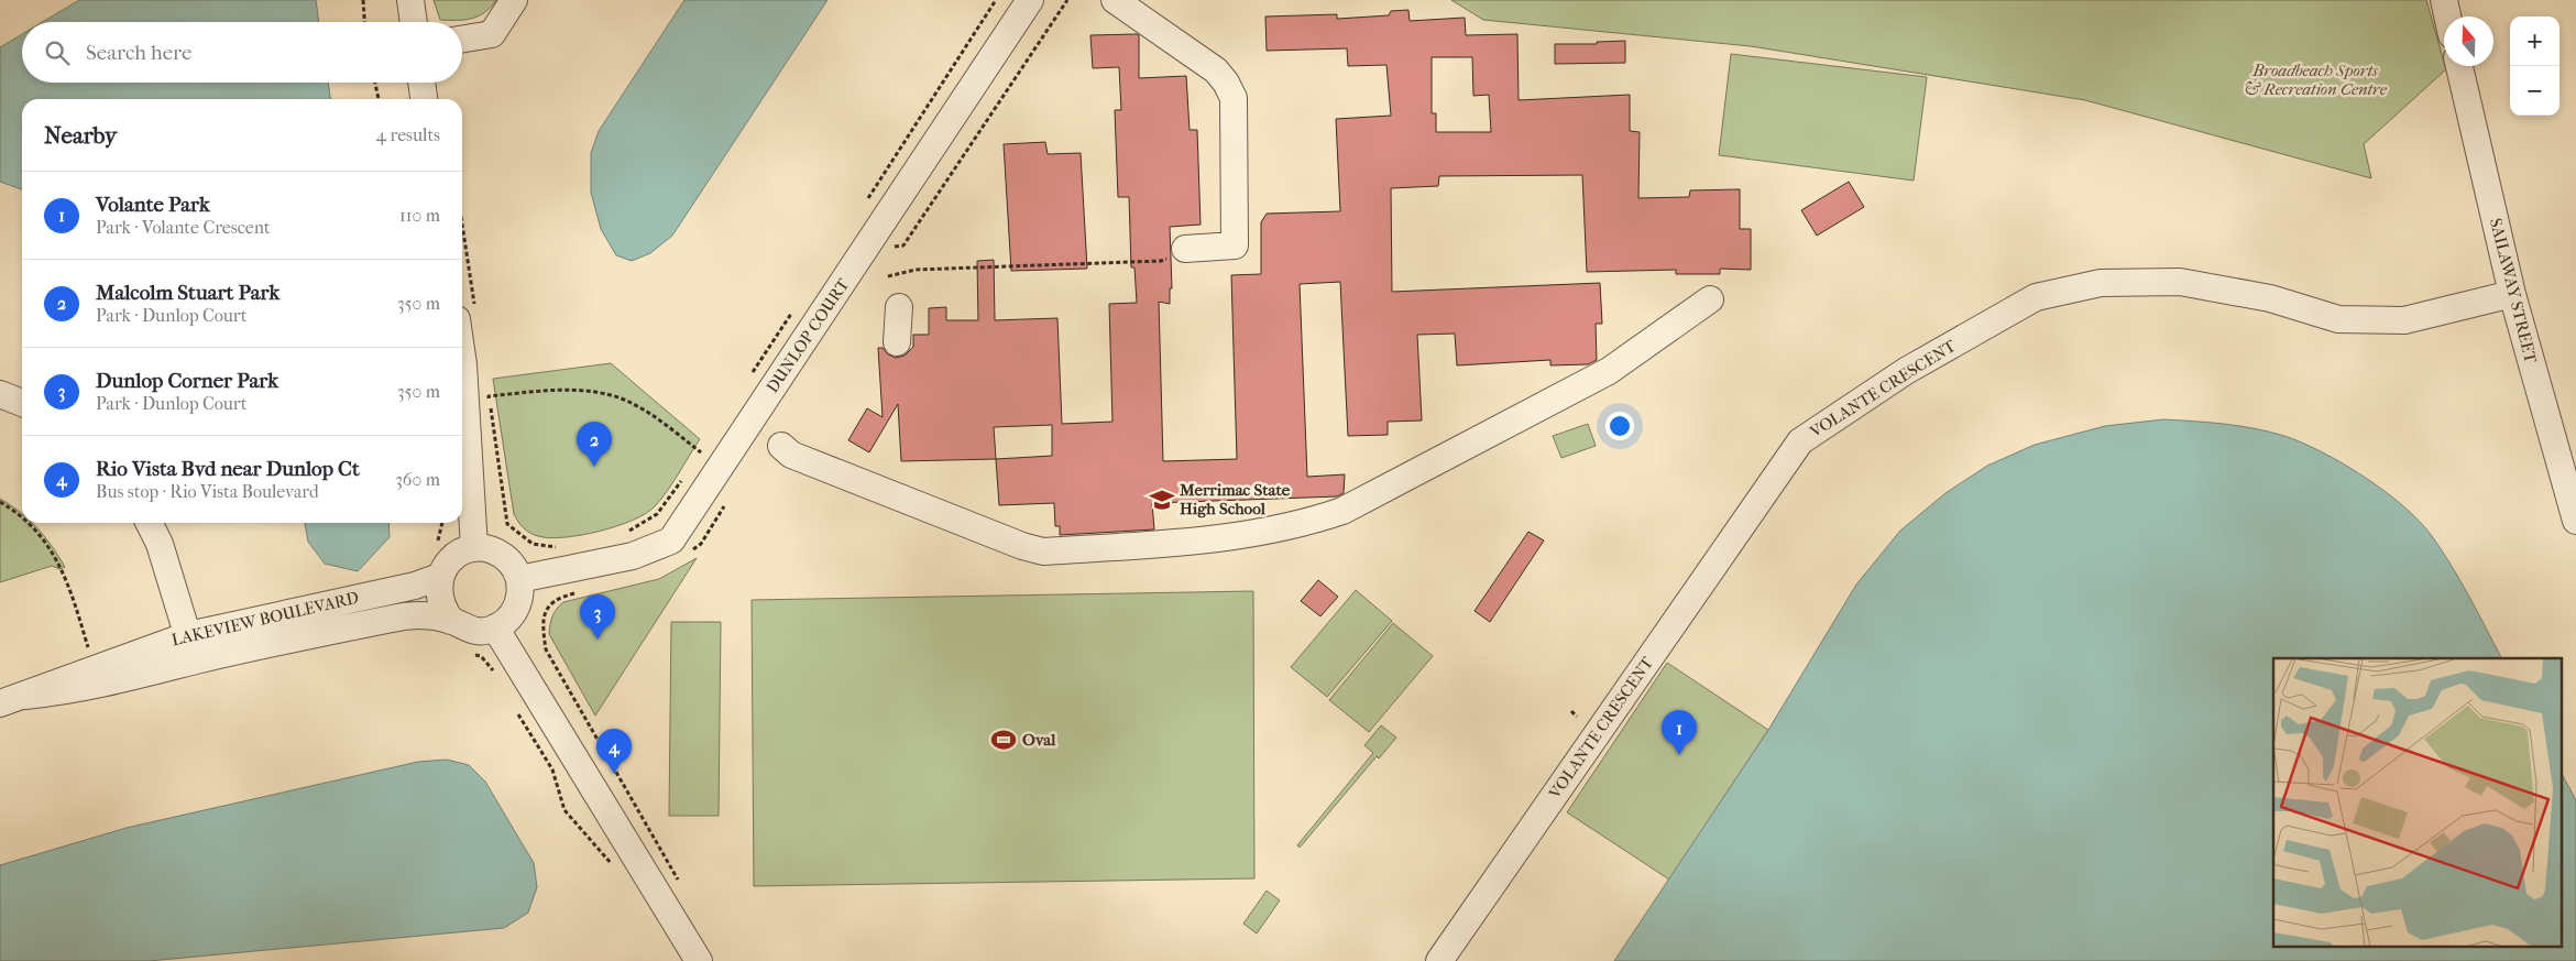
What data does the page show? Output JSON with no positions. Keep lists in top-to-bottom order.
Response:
{
  "streets": {
    "street": [
      "SAILAWAY STREET",
      "DUNLOP COURT",
      "VOLANTE CRESCENT",
      "LAKEVIEW BOULEVARD"
    ]
  },
  "crossings": [
    ["SAILAWAY STREET", "VOLANTE CRESCENT"],
    ["DUNLOP COURT", "LAKEVIEW BOULEVARD"]
  ],
  "parks": ["Broadbeach Sports & Recreation Centre"],
  "places": {
    "school or university": ["Merrimac State High School"],
    "sports": ["Oval"]
  },
  "north": "top",
  "page": {
    "map_buttons": ["+", "−"],
    "search": "Search here",
    "heading": ["Nearby", "4 results"],
    "list": [
      {
        "mark": "1",
        "name": "Volante Park",
        "note": "Park · Volante Crescent",
        "value": "110 m"
      },
      {
        "mark": "2",
        "name": "Malcolm Stuart Park",
        "note": "Park · Dunlop Court",
        "value": "350 m"
      },
      {
        "mark": "3",
        "name": "Dunlop Corner Park",
        "note": "Park · Dunlop Court",
        "value": "350 m"
      },
      {
        "mark": "4",
        "name": "Rio Vista Bvd near Dunlop Ct",
        "note": "Bus stop · Rio Vista Boulevard",
        "value": "360 m"
      }
    ],
    "pins": [
      "2",
      "3",
      "1",
      "4"
    ]
  }
}
